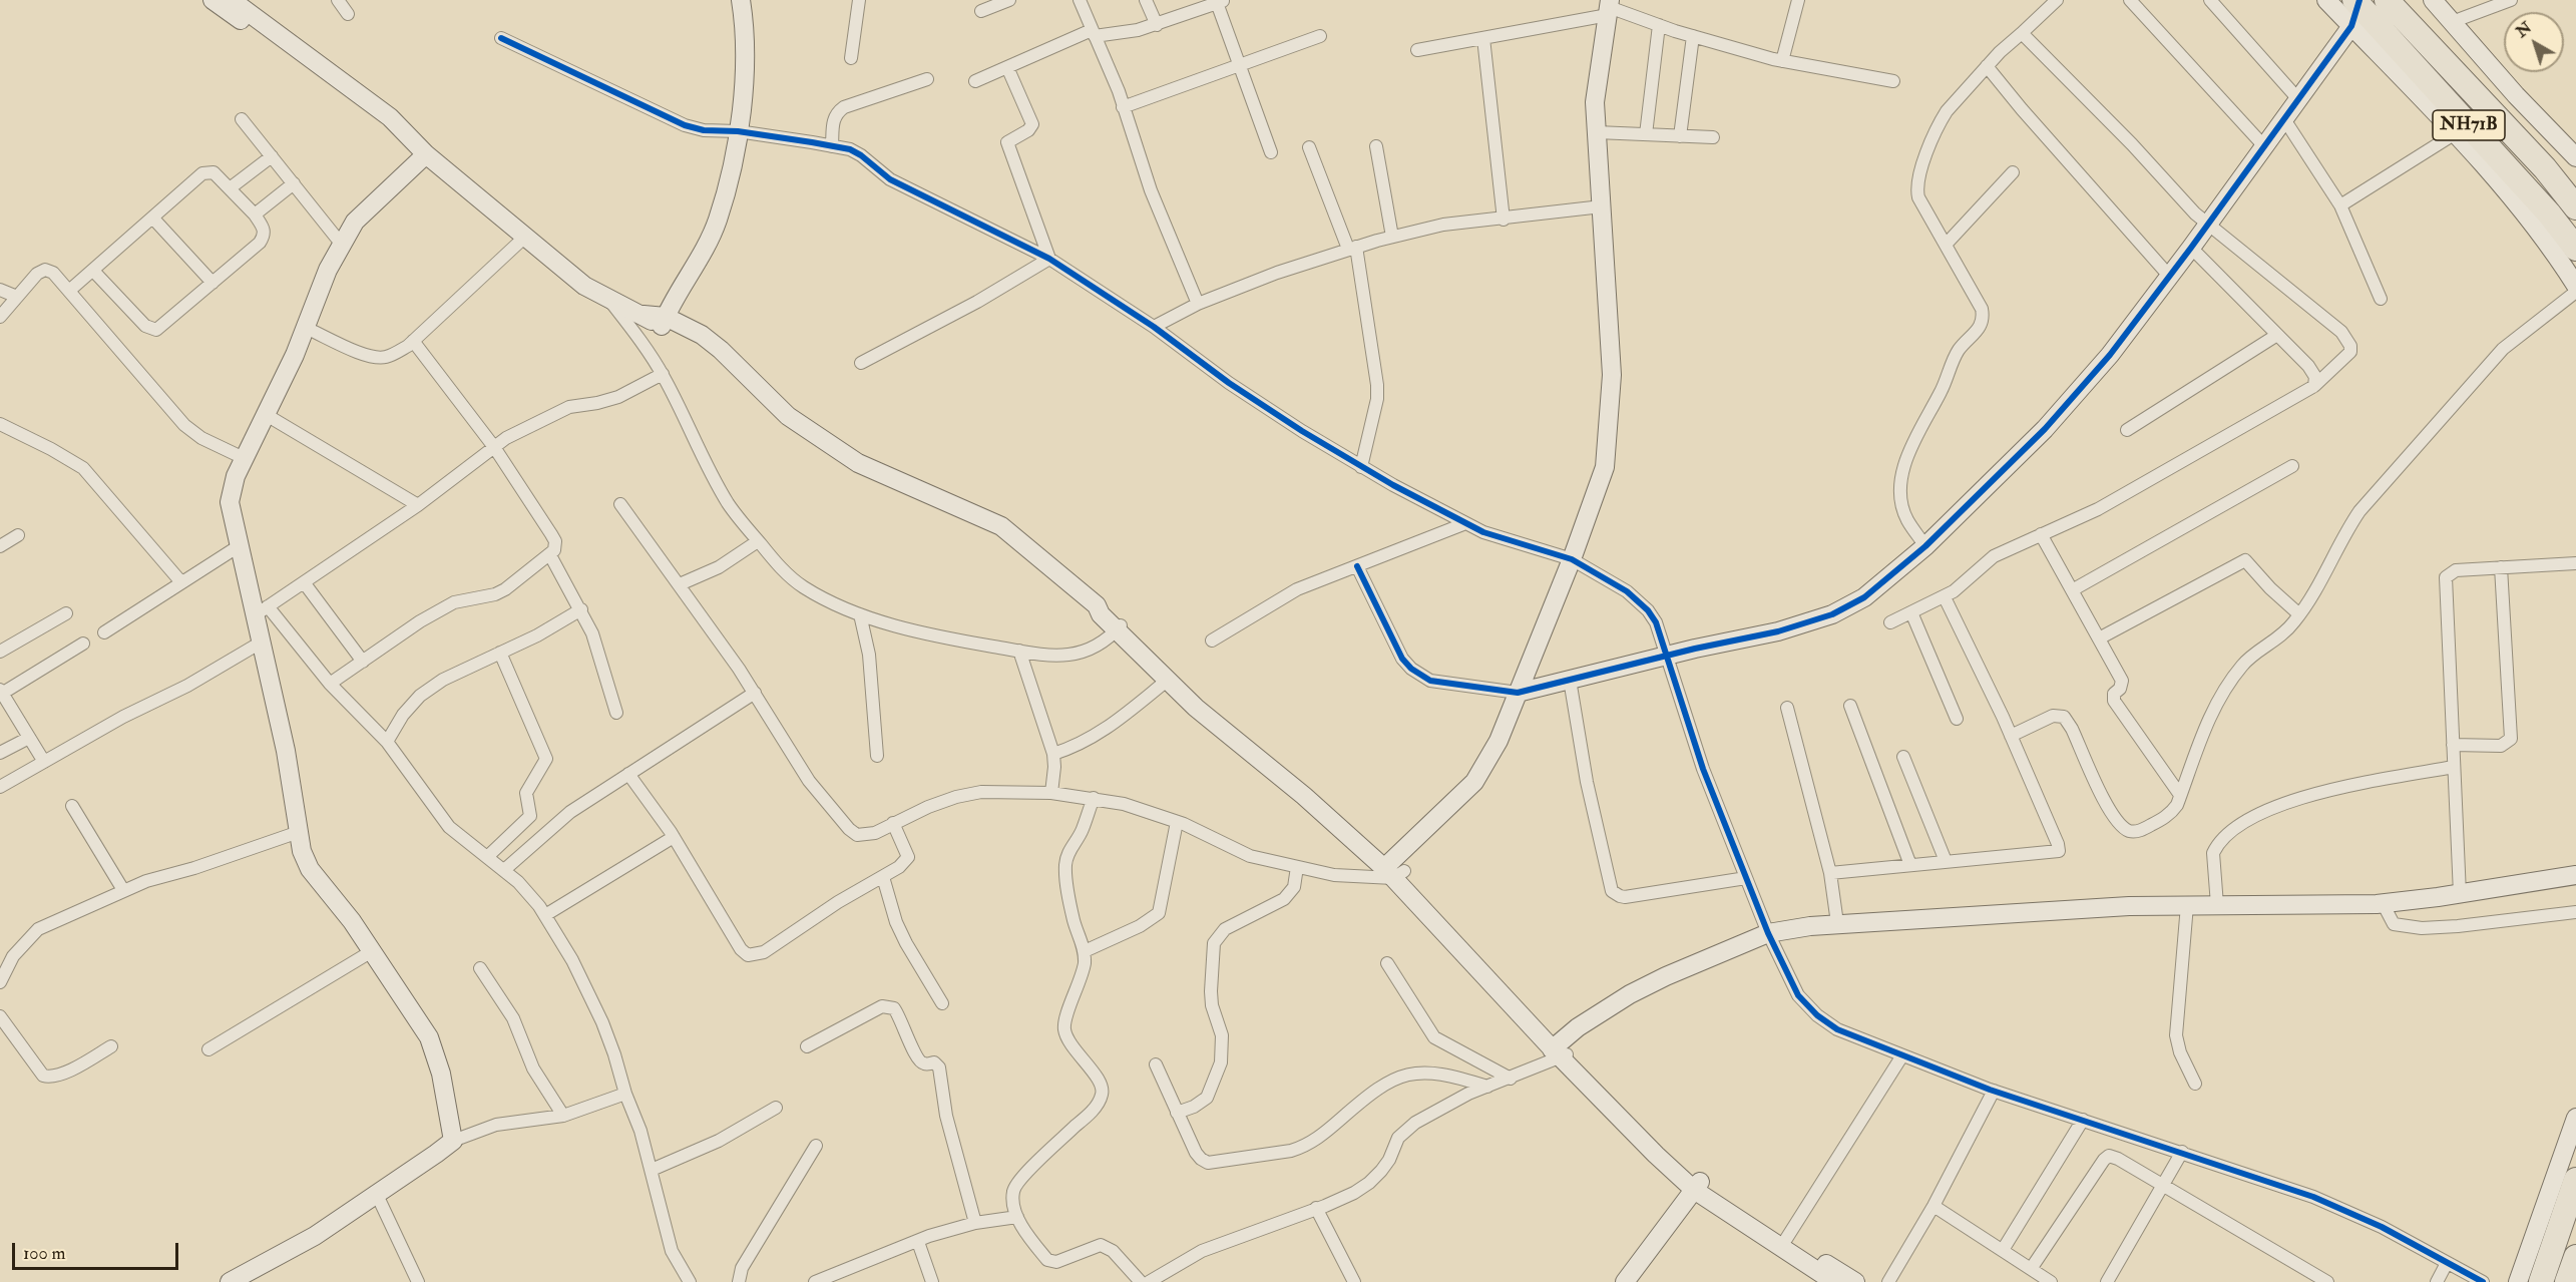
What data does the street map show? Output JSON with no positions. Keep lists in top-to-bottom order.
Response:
{
  "streets": {
    "highway": ["NH71B"]
  },
  "scale_bar": "100 m",
  "north": "top left"
}
